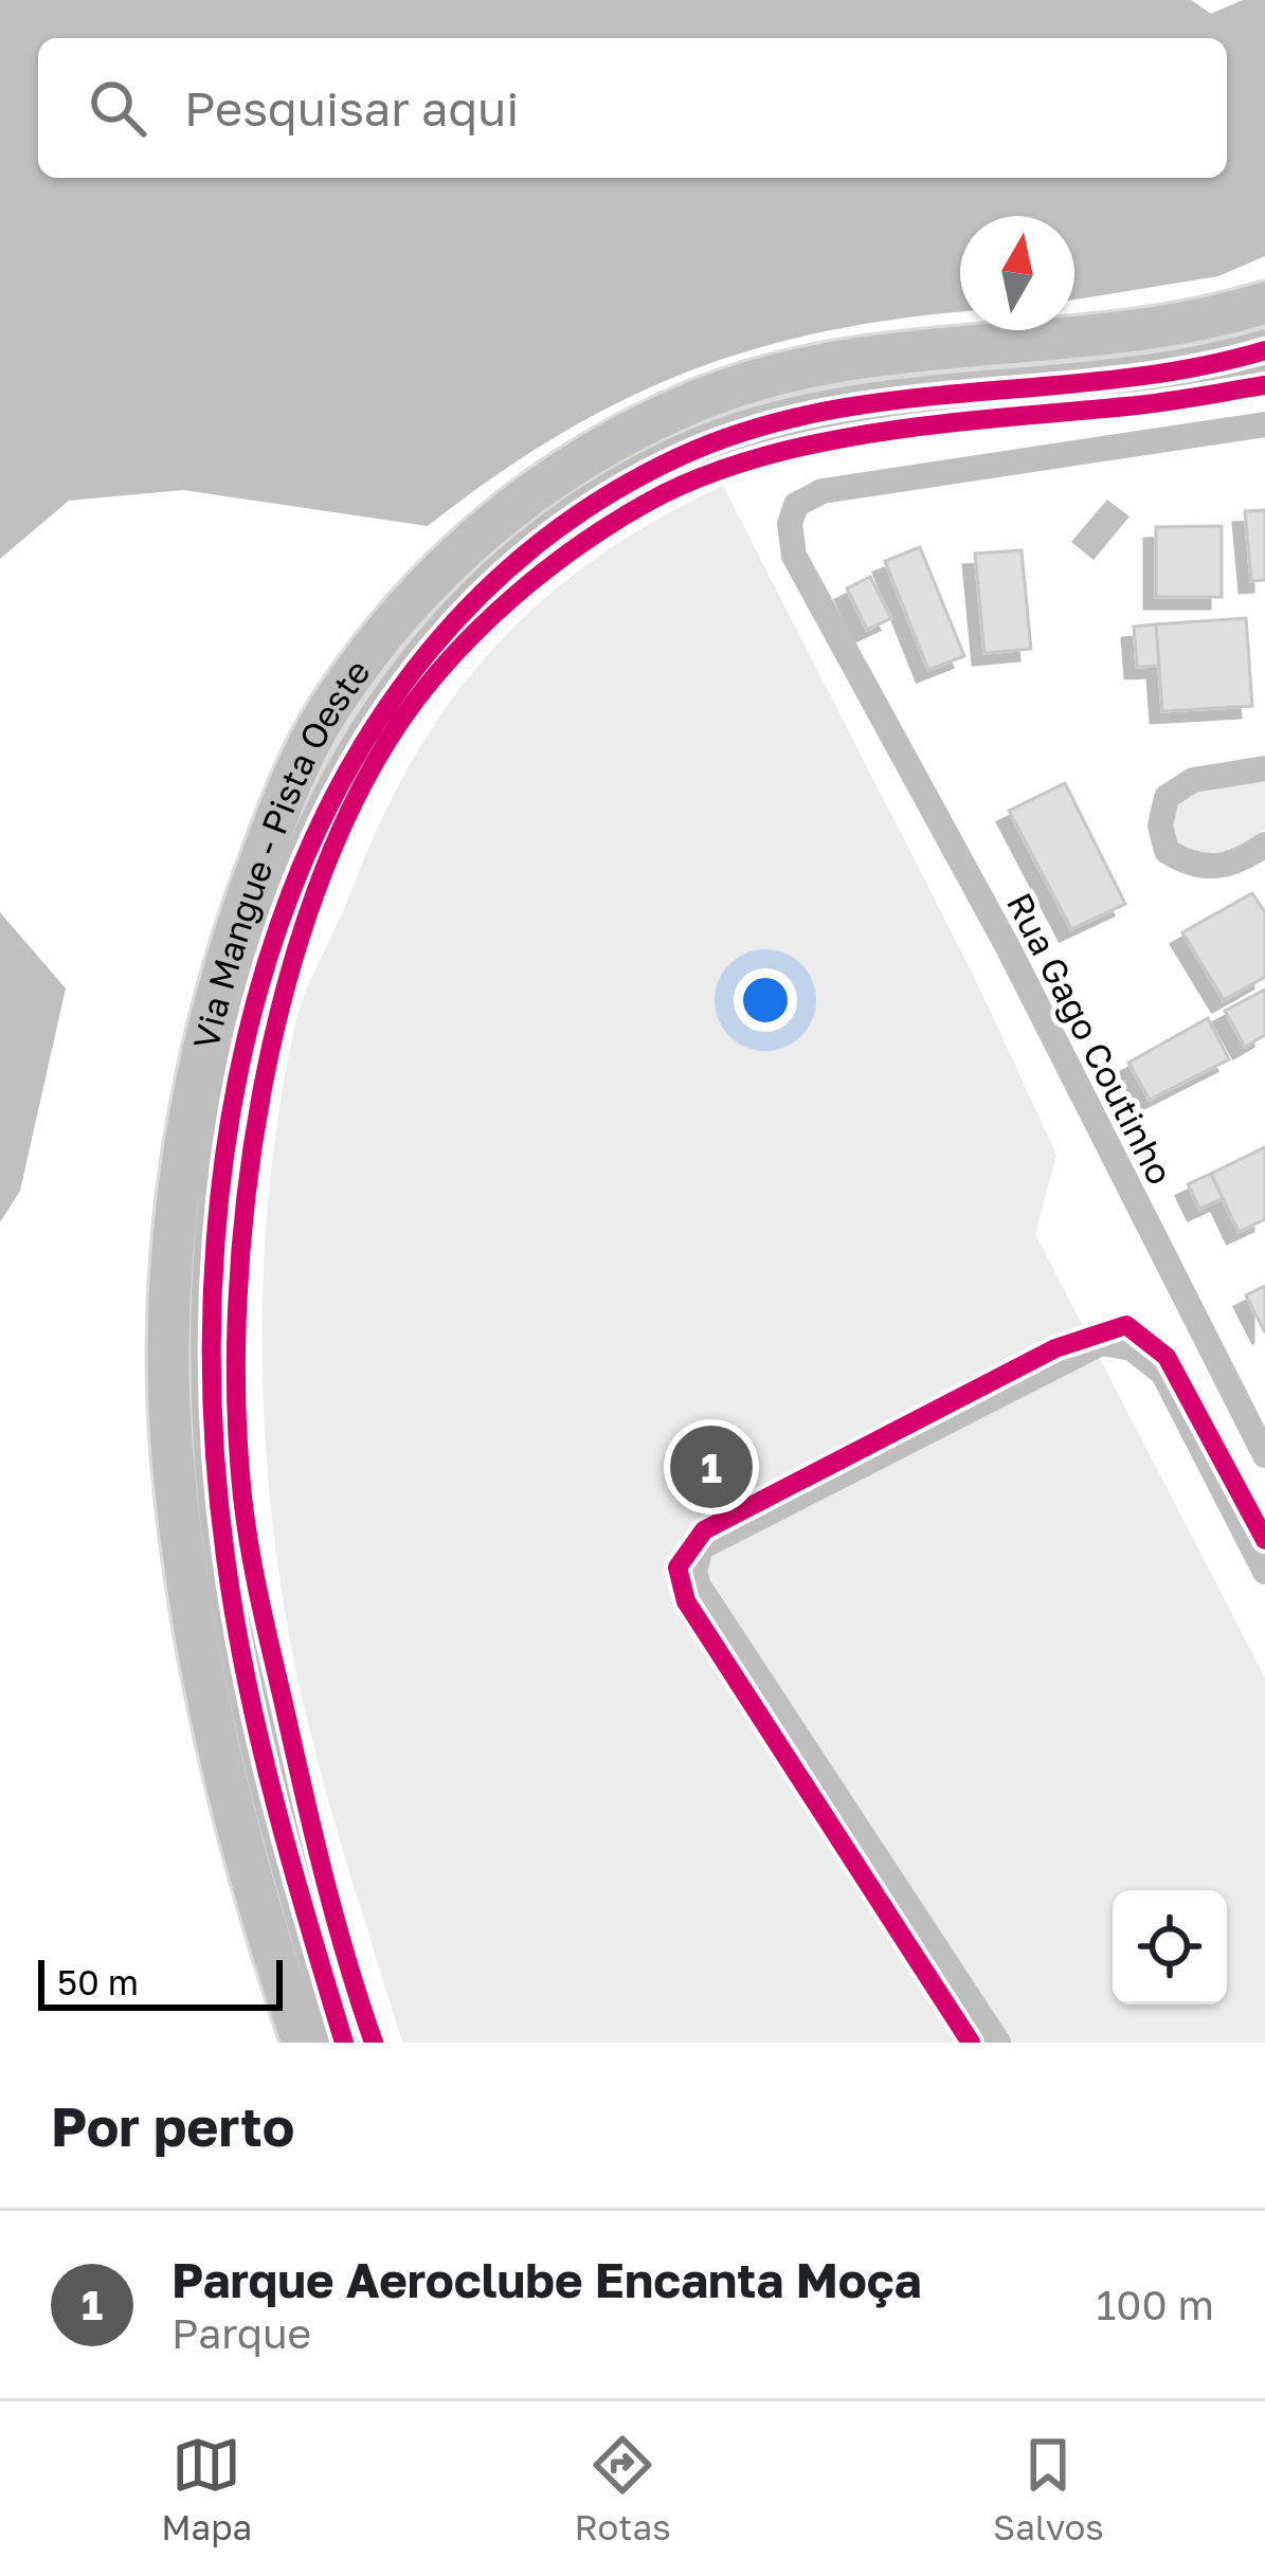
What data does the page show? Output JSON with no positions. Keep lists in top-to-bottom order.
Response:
{
  "streets": {
    "main road": ["Via Mangue - Pista Oeste"],
    "street": ["Rua Gago Coutinho"]
  },
  "scale_bar": "50 m",
  "north": "top",
  "page": {
    "search": "Pesquisar aqui",
    "pins": "1",
    "scale": "50 m",
    "heading": "Por perto",
    "list": [
      {
        "mark": "1",
        "name": "Parque Aeroclube Encanta Moça",
        "note": "Parque",
        "value": "100 m"
      }
    ],
    "nav": ["Mapa", "Rotas", "Salvos"]
  }
}
